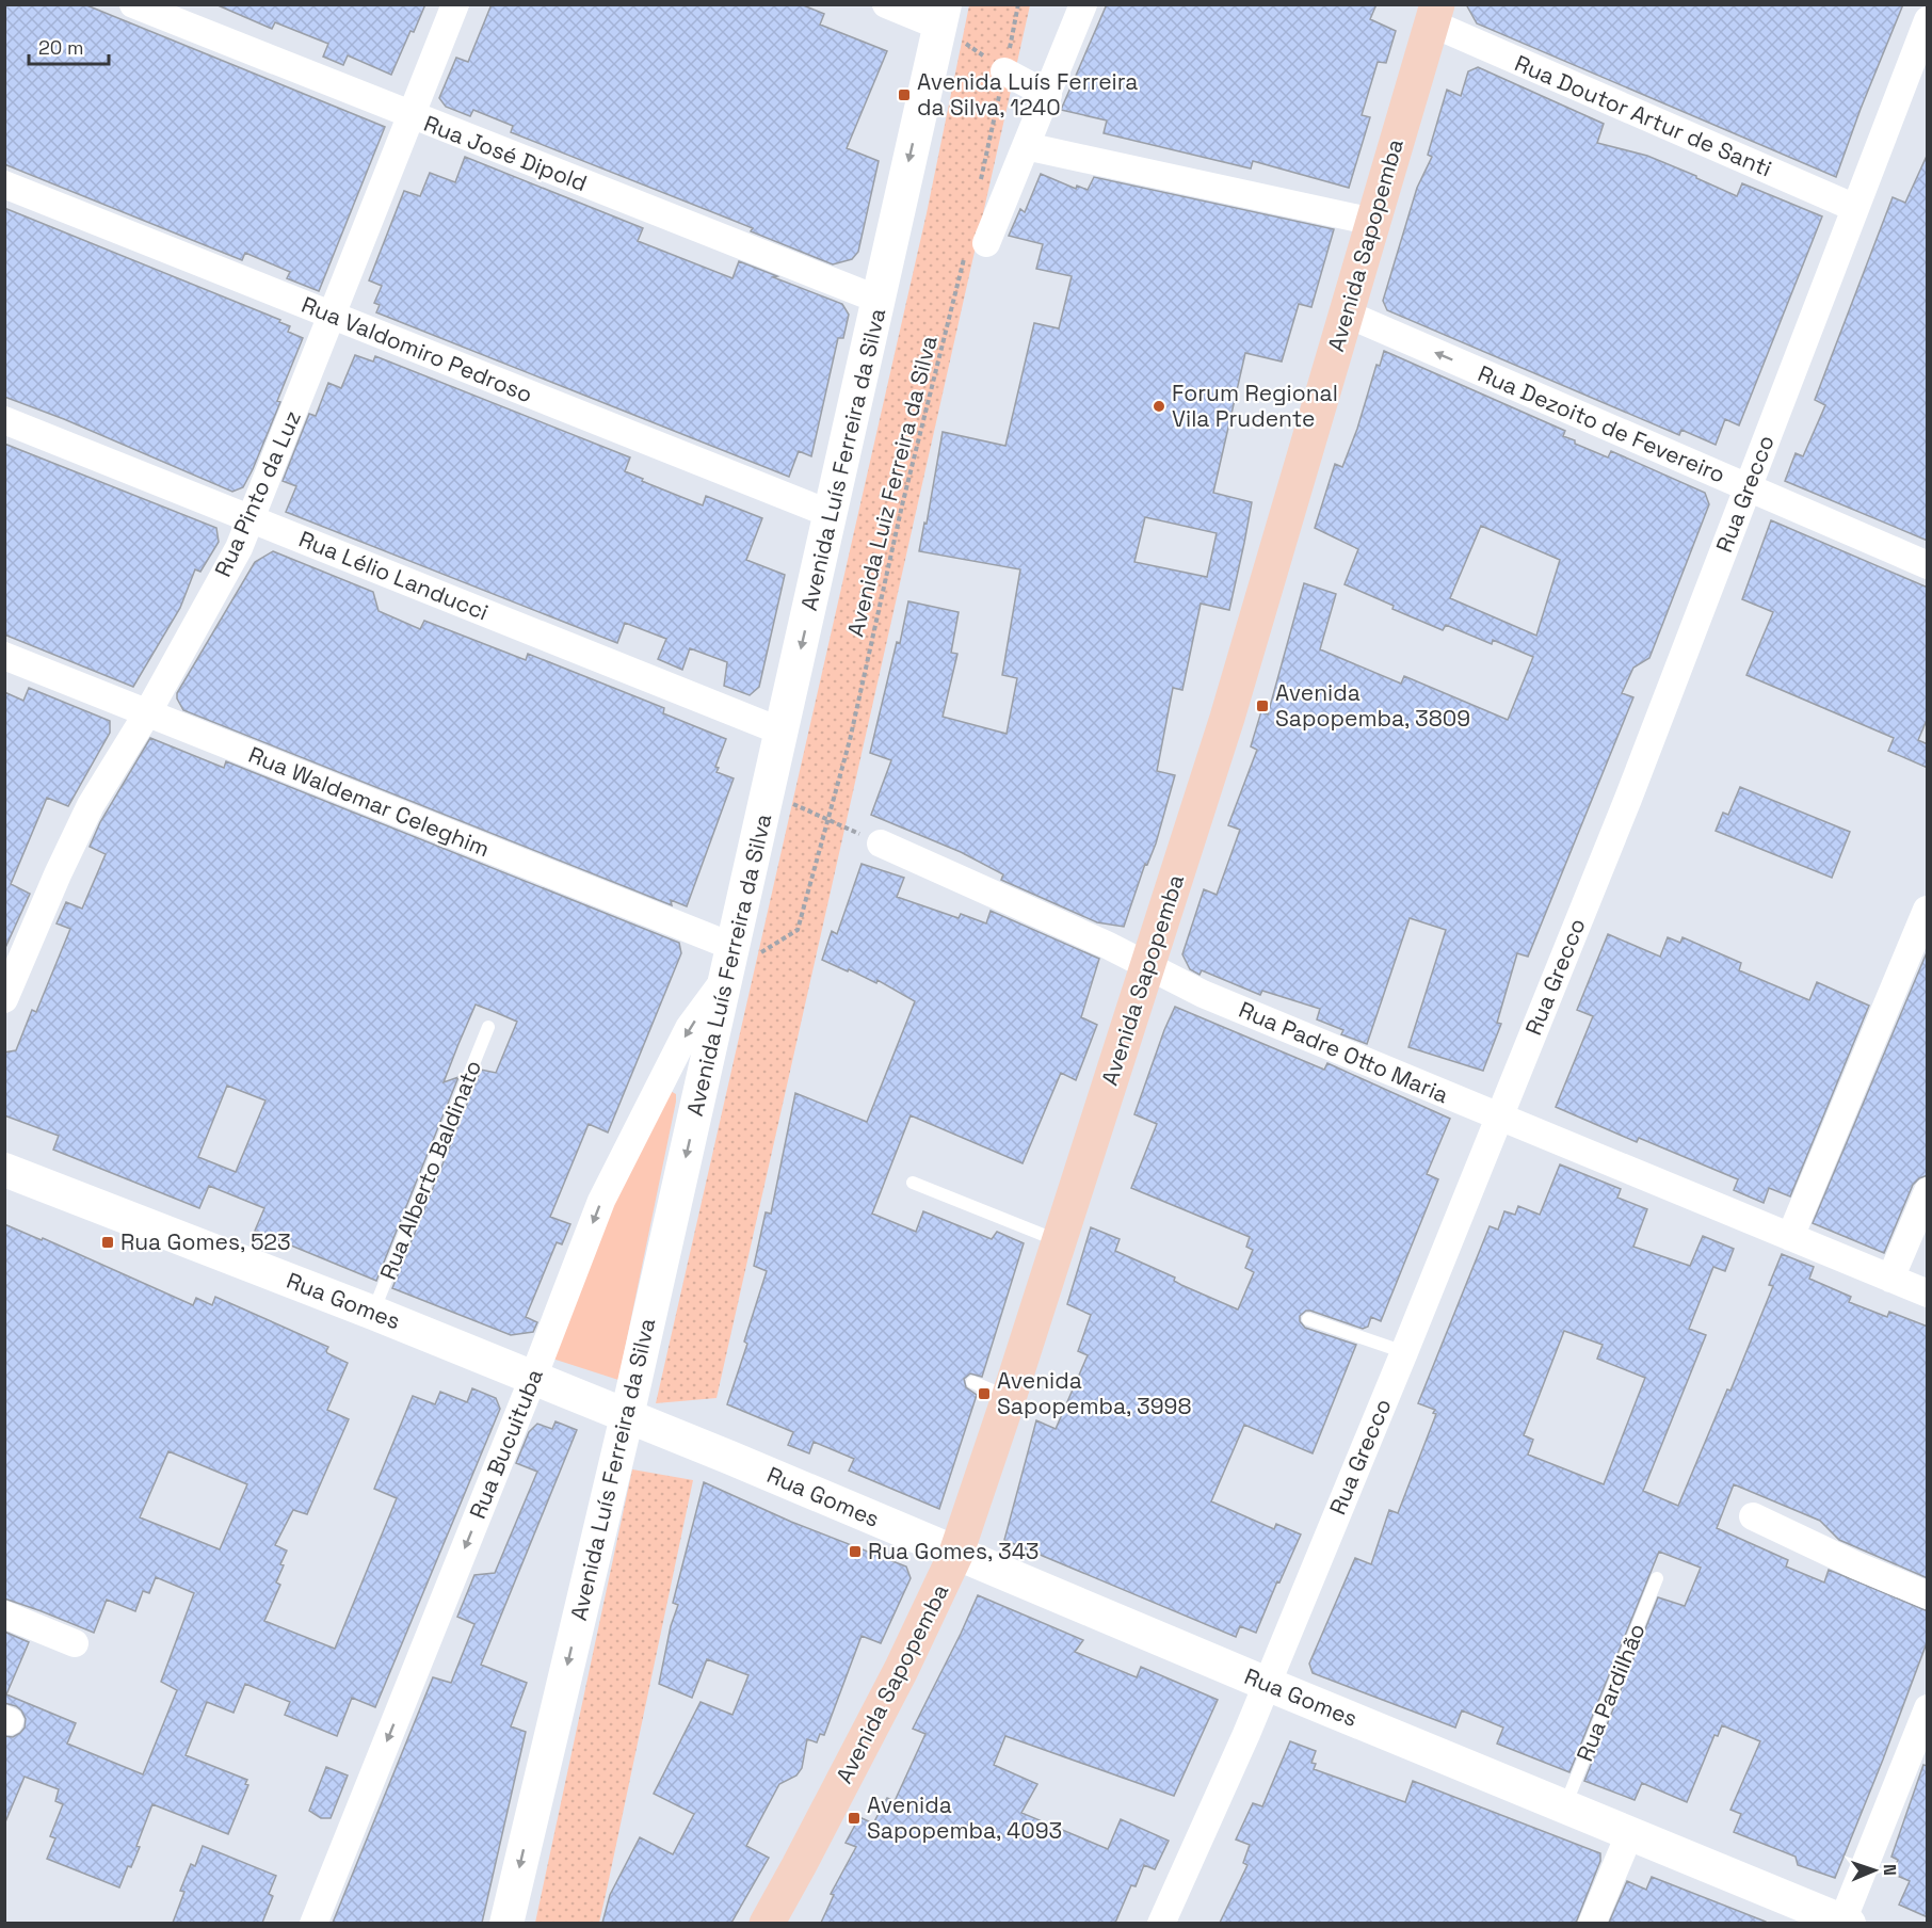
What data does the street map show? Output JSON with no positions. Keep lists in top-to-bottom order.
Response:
{
  "streets": {
    "main road": ["Avenida Sapopemba"],
    "street": [
      "Rua Doutor Artur de Santi",
      "Rua José Dipold",
      "Rua Valdomiro Pedroso",
      "Rua Dezoito de Fevereiro",
      "Avenida Luís Ferreira da Silva",
      "Rua Pinto da Luz",
      "Rua Grecco",
      "Rua Lélio Landucci",
      "Rua Waldemar Celeghim",
      "Rua Padre Otto Maria",
      "Rua Gomes",
      "Rua Bucuituba"
    ],
    "lane": ["Rua Alberto Baldinato", "Rua Pardilhão"],
    "path": ["Avenida Luiz Ferreira da Silva"]
  },
  "crossings": [
    ["Rua Doutor Artur de Santi", "Avenida Sapopemba"],
    ["Rua Doutor Artur de Santi", "Rua Grecco"],
    ["Rua José Dipold", "Avenida Luís Ferreira da Silva"],
    ["Rua José Dipold", "Rua Pinto da Luz"],
    ["Avenida Sapopemba", "Rua Dezoito de Fevereiro"],
    ["Avenida Sapopemba", "Rua Padre Otto Maria"],
    ["Avenida Sapopemba", "Rua Gomes"],
    ["Rua Valdomiro Pedroso", "Avenida Luís Ferreira da Silva"],
    ["Rua Valdomiro Pedroso", "Rua Pinto da Luz"],
    ["Rua Dezoito de Fevereiro", "Rua Grecco"],
    ["Avenida Luís Ferreira da Silva", "Avenida Luiz Ferreira da Silva"],
    ["Avenida Luís Ferreira da Silva", "Rua Lélio Landucci"],
    ["Avenida Luís Ferreira da Silva", "Rua Waldemar Celeghim"],
    ["Avenida Luís Ferreira da Silva", "Rua Gomes"],
    ["Avenida Luís Ferreira da Silva", "Rua Bucuituba"],
    ["Avenida Luiz Ferreira da Silva", "Rua Waldemar Celeghim"],
    ["Avenida Luiz Ferreira da Silva", "Rua Bucuituba"],
    ["Rua Pinto da Luz", "Rua Lélio Landucci"],
    ["Rua Pinto da Luz", "Rua Waldemar Celeghim"],
    ["Rua Grecco", "Rua Padre Otto Maria"],
    ["Rua Grecco", "Rua Gomes"],
    ["Rua Waldemar Celeghim", "Rua Bucuituba"],
    ["Rua Alberto Baldinato", "Rua Gomes"],
    ["Rua Gomes", "Rua Bucuituba"],
    ["Rua Gomes", "Rua Pardilhão"]
  ],
  "one_way": ["Rua Dezoito de Fevereiro", "Avenida Luís Ferreira da Silva", "Rua Bucuituba"],
  "places": {
    "transit": [
      "Avenida Luís Ferreira da Silva, 1240",
      "Avenida Sapopemba, 3809",
      "Rua Gomes, 523",
      "Avenida Sapopemba, 3998",
      "Rua Gomes, 343",
      "Avenida Sapopemba, 4093"
    ],
    "other": ["Forum Regional Vila Prudente"]
  },
  "scale_bar": "20 m",
  "north": "right"
}
